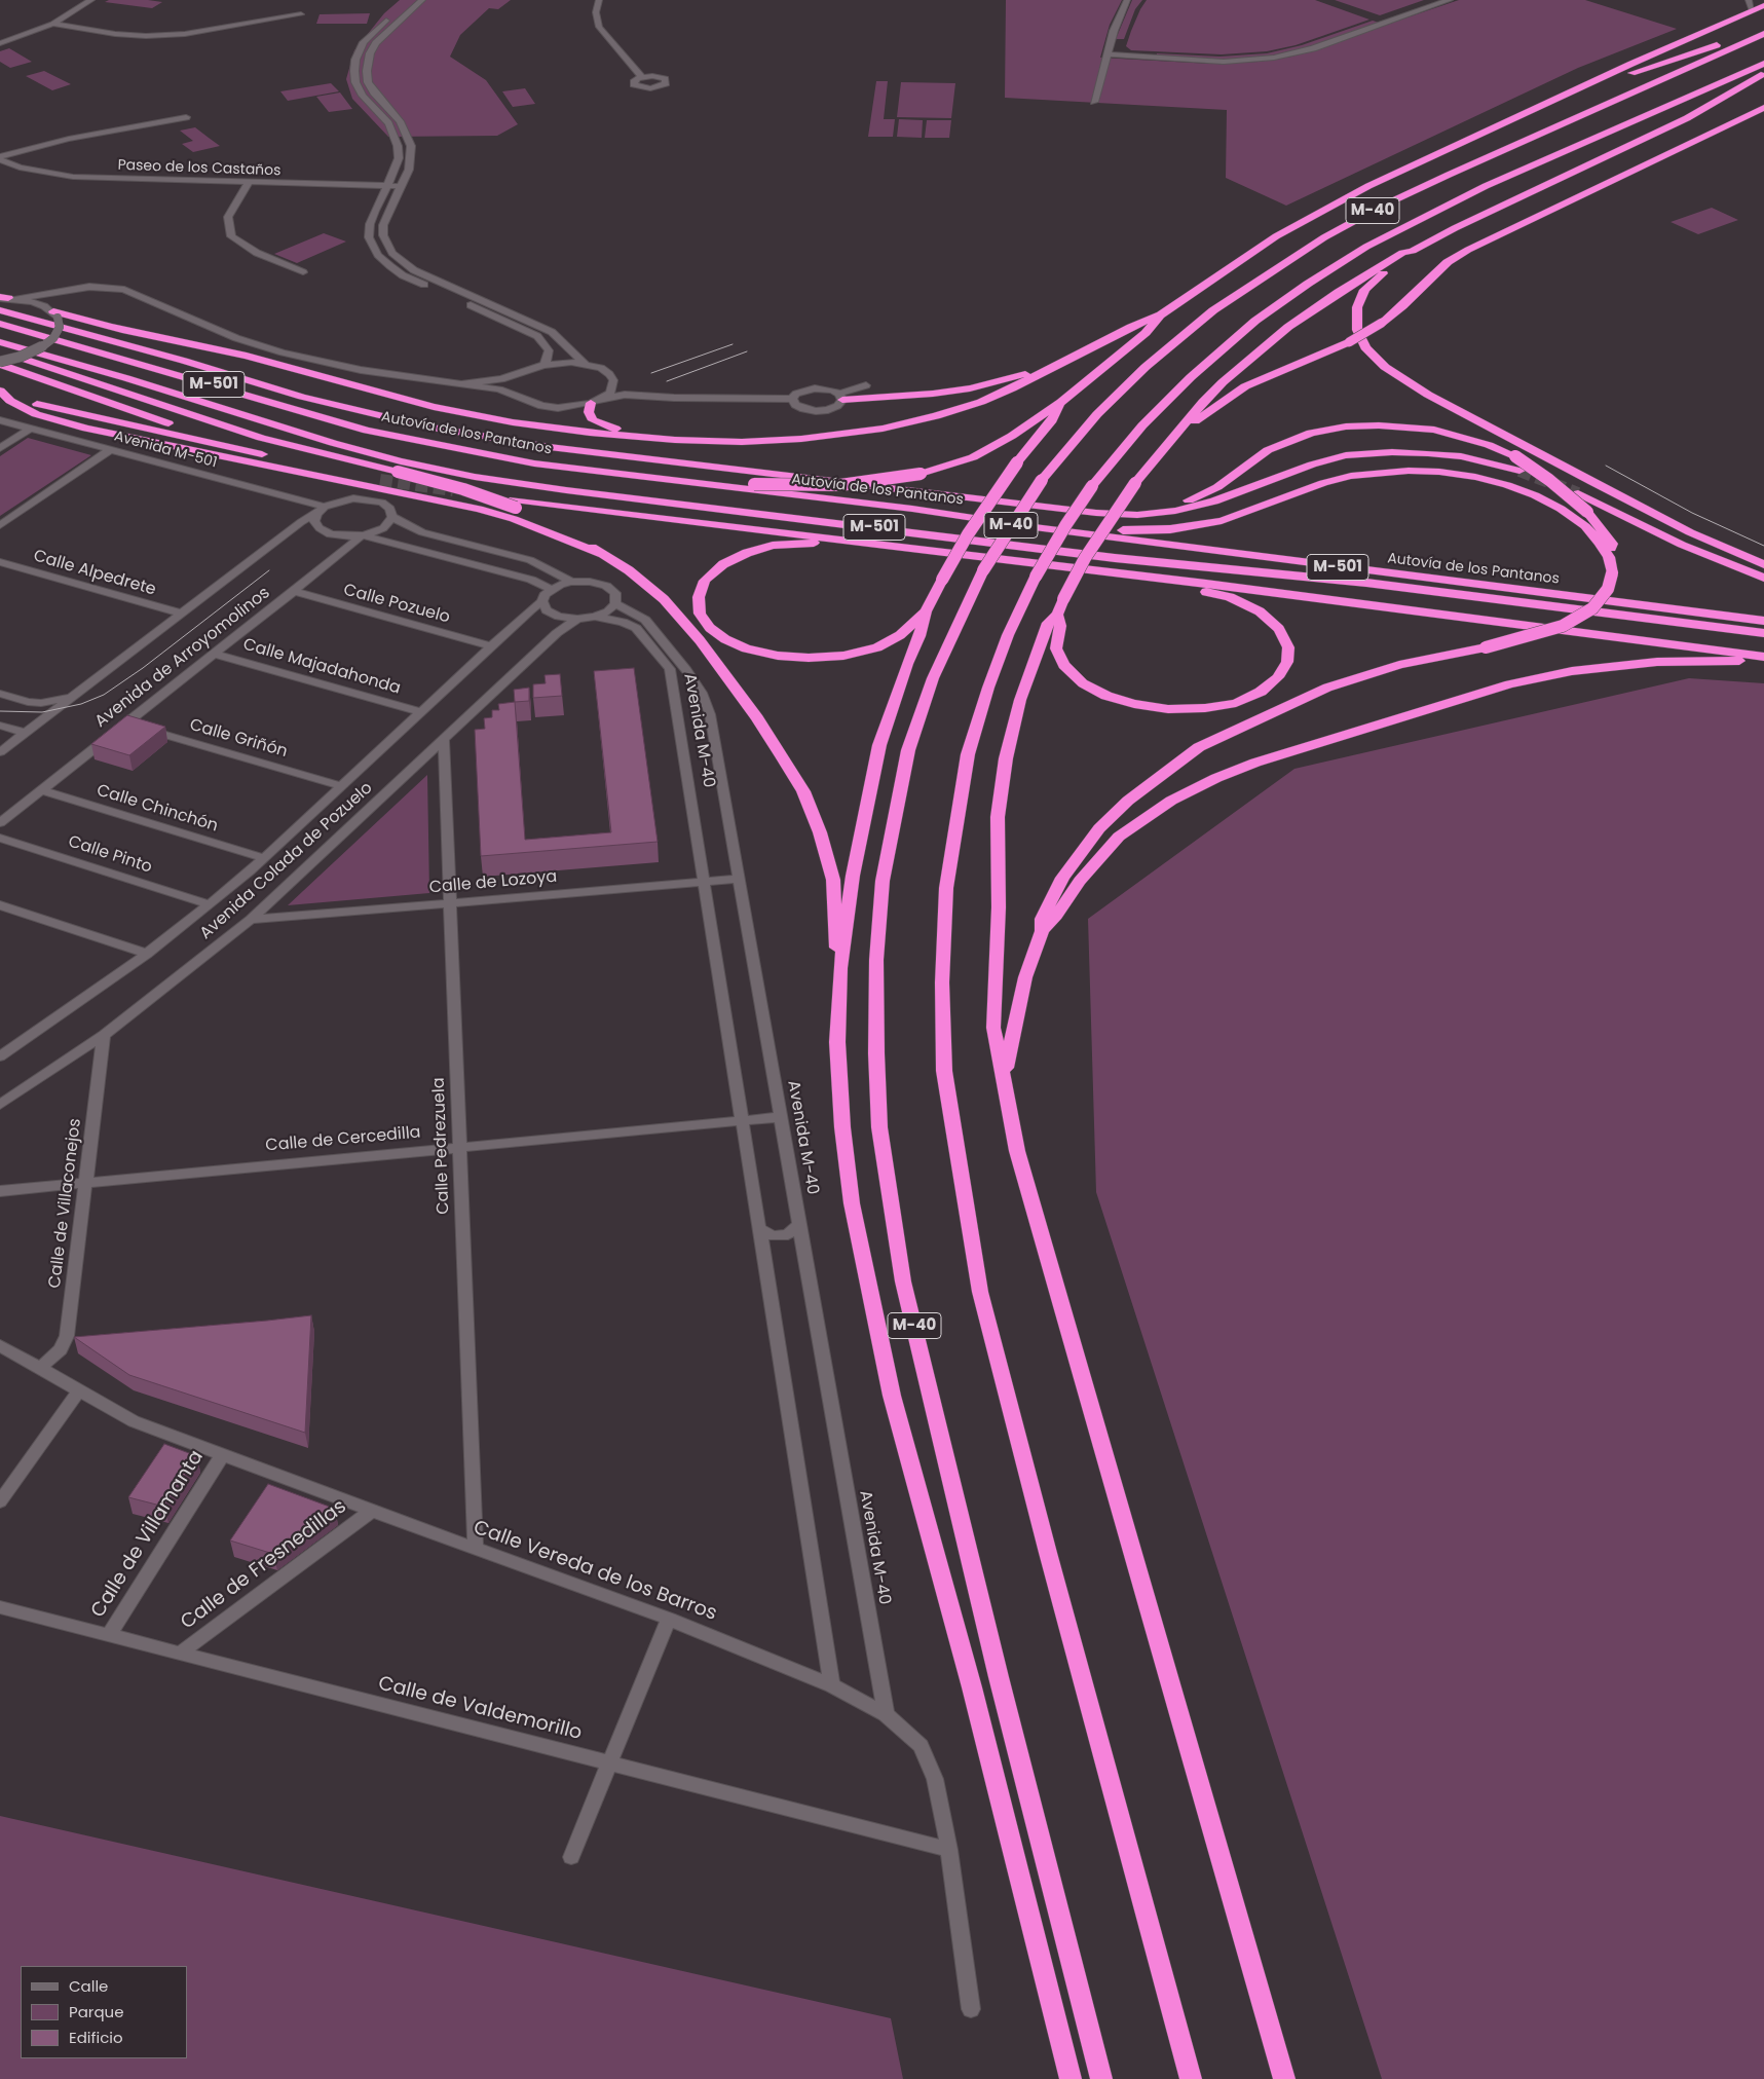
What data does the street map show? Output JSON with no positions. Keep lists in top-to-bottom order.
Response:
{
  "streets": {
    "highway": ["M-40", "M-501", "Autovía de los Pantanos"],
    "street": [
      "Paseo de los Castaños",
      "Avenida M-501",
      "Calle Alpedrete",
      "Calle Pozuelo",
      "Avenida de Arroyomolinos",
      "Calle Majadahonda",
      "Avenida M-40",
      "Calle Griñón",
      "Calle Chinchón",
      "Calle Pinto",
      "Avenida Colada de Pozuelo",
      "Calle de Lozoya",
      "Calle de Cercedilla",
      "Calle Pedrezuela",
      "Calle de Villaconejos",
      "Calle de Villamanta",
      "Calle de Fresnedillas",
      "Calle Vereda de los Barros",
      "Calle de Valdemorillo"
    ]
  },
  "crossings": [
    ["Calle Pozuelo", "Avenida de Arroyomolinos"],
    ["Calle Pozuelo", "Avenida Colada de Pozuelo"],
    ["Avenida de Arroyomolinos", "Calle Majadahonda"],
    ["Avenida de Arroyomolinos", "Calle Griñón"],
    ["Avenida de Arroyomolinos", "Calle Chinchón"],
    ["Calle Majadahonda", "Avenida Colada de Pozuelo"],
    ["Avenida M-40", "Calle de Lozoya"],
    ["Avenida M-40", "Calle de Cercedilla"],
    ["Avenida M-40", "Calle Vereda de los Barros"],
    ["Calle Griñón", "Avenida Colada de Pozuelo"],
    ["Calle Chinchón", "Avenida Colada de Pozuelo"],
    ["Calle Pinto", "Avenida Colada de Pozuelo"],
    ["Avenida Colada de Pozuelo", "Calle de Lozoya"],
    ["Avenida Colada de Pozuelo", "Calle Pedrezuela"],
    ["Avenida Colada de Pozuelo", "Calle de Villaconejos"],
    ["Calle de Lozoya", "Calle Pedrezuela"],
    ["Calle de Cercedilla", "Calle Pedrezuela"],
    ["Calle de Cercedilla", "Calle de Villaconejos"],
    ["Calle Pedrezuela", "Calle Vereda de los Barros"],
    ["Calle de Villaconejos", "Calle Vereda de los Barros"],
    ["Calle de Villamanta", "Calle Vereda de los Barros"],
    ["Calle de Villamanta", "Calle de Valdemorillo"],
    ["Calle de Fresnedillas", "Calle Vereda de los Barros"],
    ["Calle de Fresnedillas", "Calle de Valdemorillo"],
    ["Calle Vereda de los Barros", "Calle de Valdemorillo"]
  ],
  "legend": ["Calle", "Parque", "Edificio"]
}
